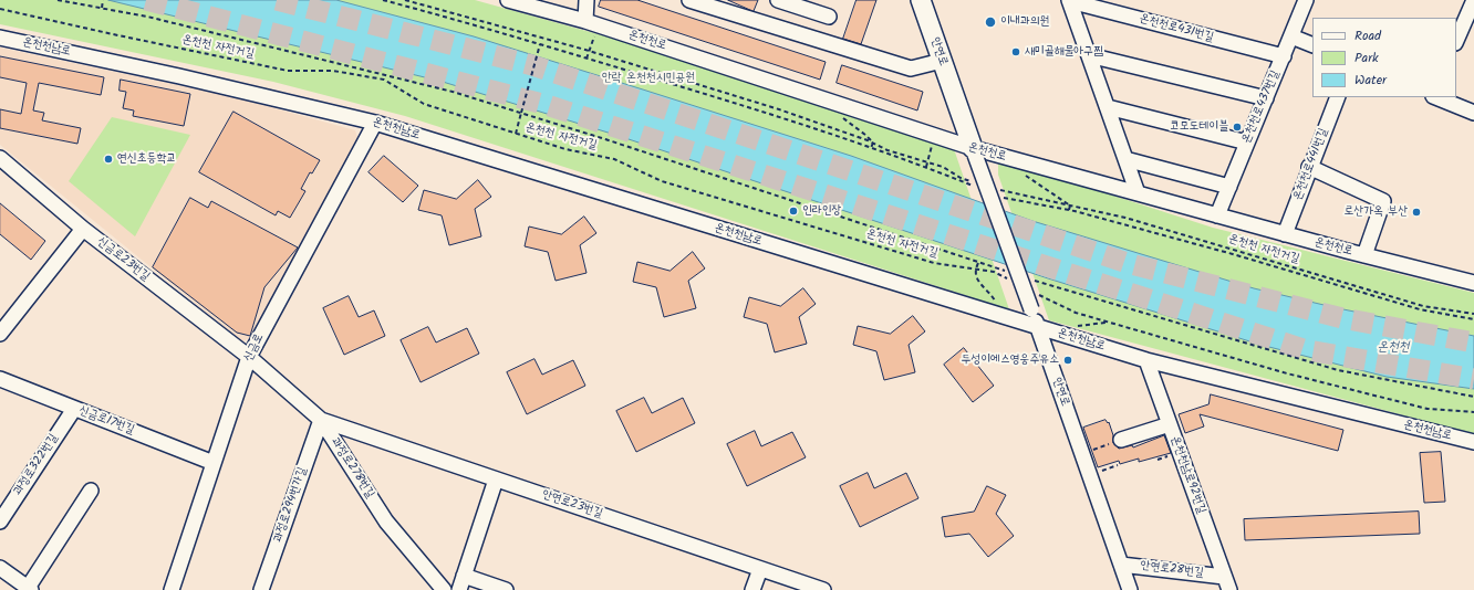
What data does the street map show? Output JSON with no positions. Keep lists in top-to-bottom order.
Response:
{
  "streets": {
    "main road": ["안연로"],
    "street": [
      "온천천로431번길",
      "온천천로",
      "온천천남로",
      "온천천로437번길",
      "온천천로441번길",
      "신금로23번길",
      "신금로",
      "신금로17번길",
      "과정로322번길",
      "과정로278번길",
      "온천천남로92번길",
      "과정로294번가길",
      "안연로23번길",
      "안연로28번길"
    ],
    "path": ["온천천 자전거길"]
  },
  "crossings": [
    ["온천천로431번길", "온천천로"],
    ["온천천로431번길", "온천천로437번길"],
    ["온천천로", "안연로"],
    ["온천천로", "온천천로437번길"],
    ["온천천로", "온천천로441번길"],
    ["온천천남로", "안연로"],
    ["온천천남로", "신금로"],
    ["온천천남로", "온천천남로92번길"],
    ["안연로", "안연로28번길"],
    ["신금로23번길", "신금로"],
    ["신금로23번길", "과정로278번길"],
    ["신금로", "신금로17번길"],
    ["신금로", "과정로278번길"],
    ["신금로17번길", "과정로322번길"],
    ["과정로278번길", "과정로294번가길"],
    ["과정로278번길", "안연로23번길"],
    ["온천천남로92번길", "안연로28번길"],
    ["과정로294번가길", "안연로23번길"]
  ],
  "water": ["온천천"],
  "parks": ["안락 온천천시민공원"],
  "places": [
    "이내과의원",
    "새미골해물아구찜",
    "코모도테이블",
    "연신초등학교",
    "인라인장",
    "로산가옥 부산",
    "두성이에스영웅주유소"
  ],
  "legend": ["Road", "Park", "Water"]
}
